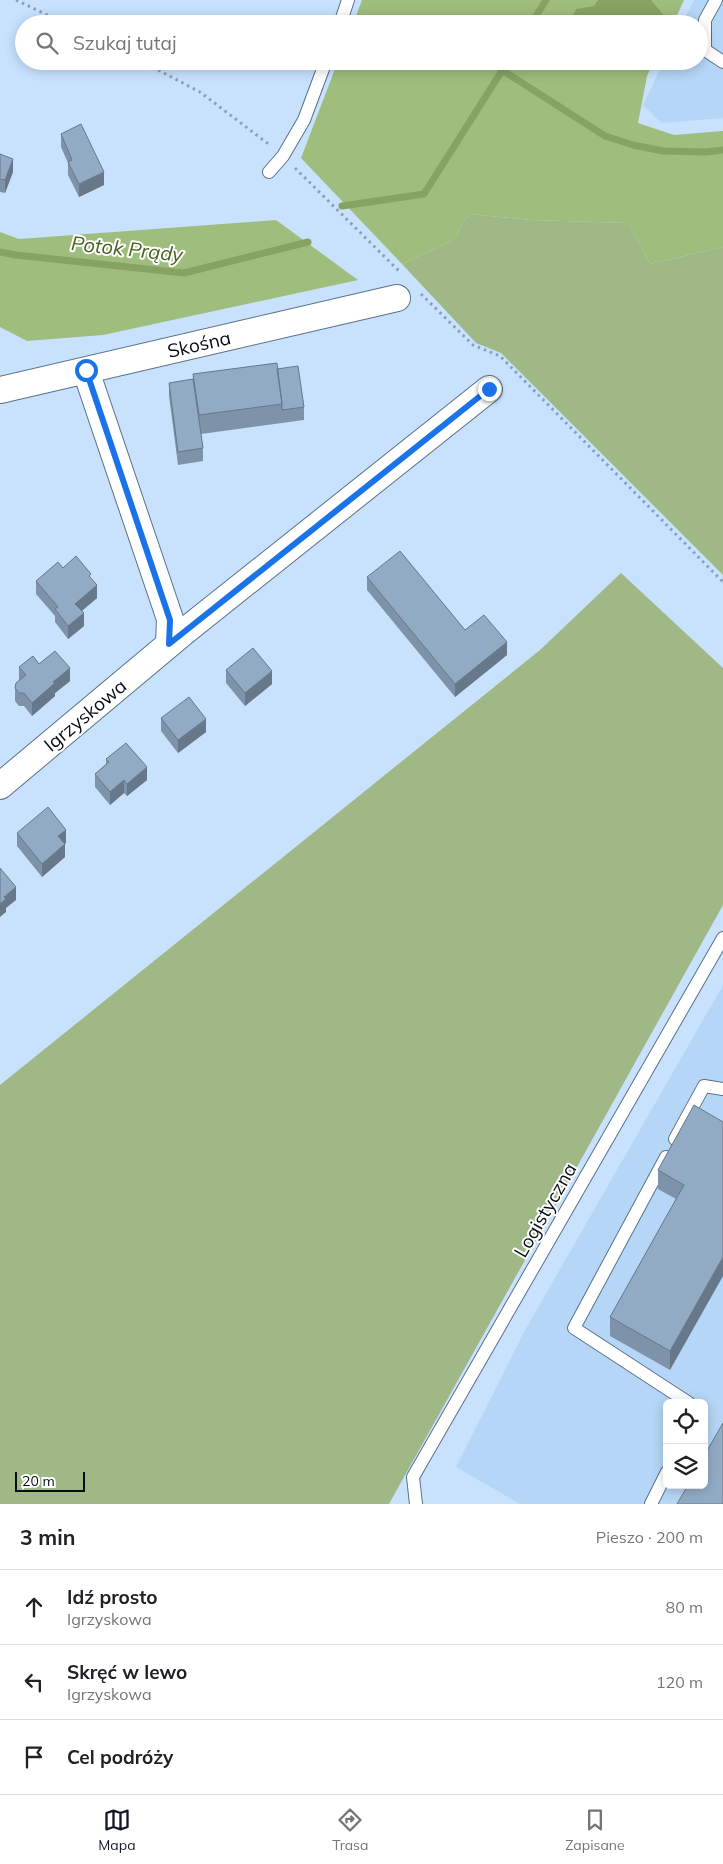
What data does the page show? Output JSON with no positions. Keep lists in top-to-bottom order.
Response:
{
  "streets": {
    "street": ["Skośna", "Igrzyskowa"],
    "lane": ["Logistyczna"]
  },
  "water": ["Potok Prądy"],
  "scale_bar": "20 m",
  "page": {
    "search": "Szukaj tutaj",
    "scale": "20 m",
    "heading": ["3 min", "Pieszo · 200 m"],
    "list": [
      ["Idź prosto", "Igrzyskowa", "80 m"],
      ["Skręć w lewo", "Igrzyskowa", "120 m"],
      "Cel podróży"
    ],
    "nav": ["Mapa", "Trasa", "Zapisane"]
  }
}
